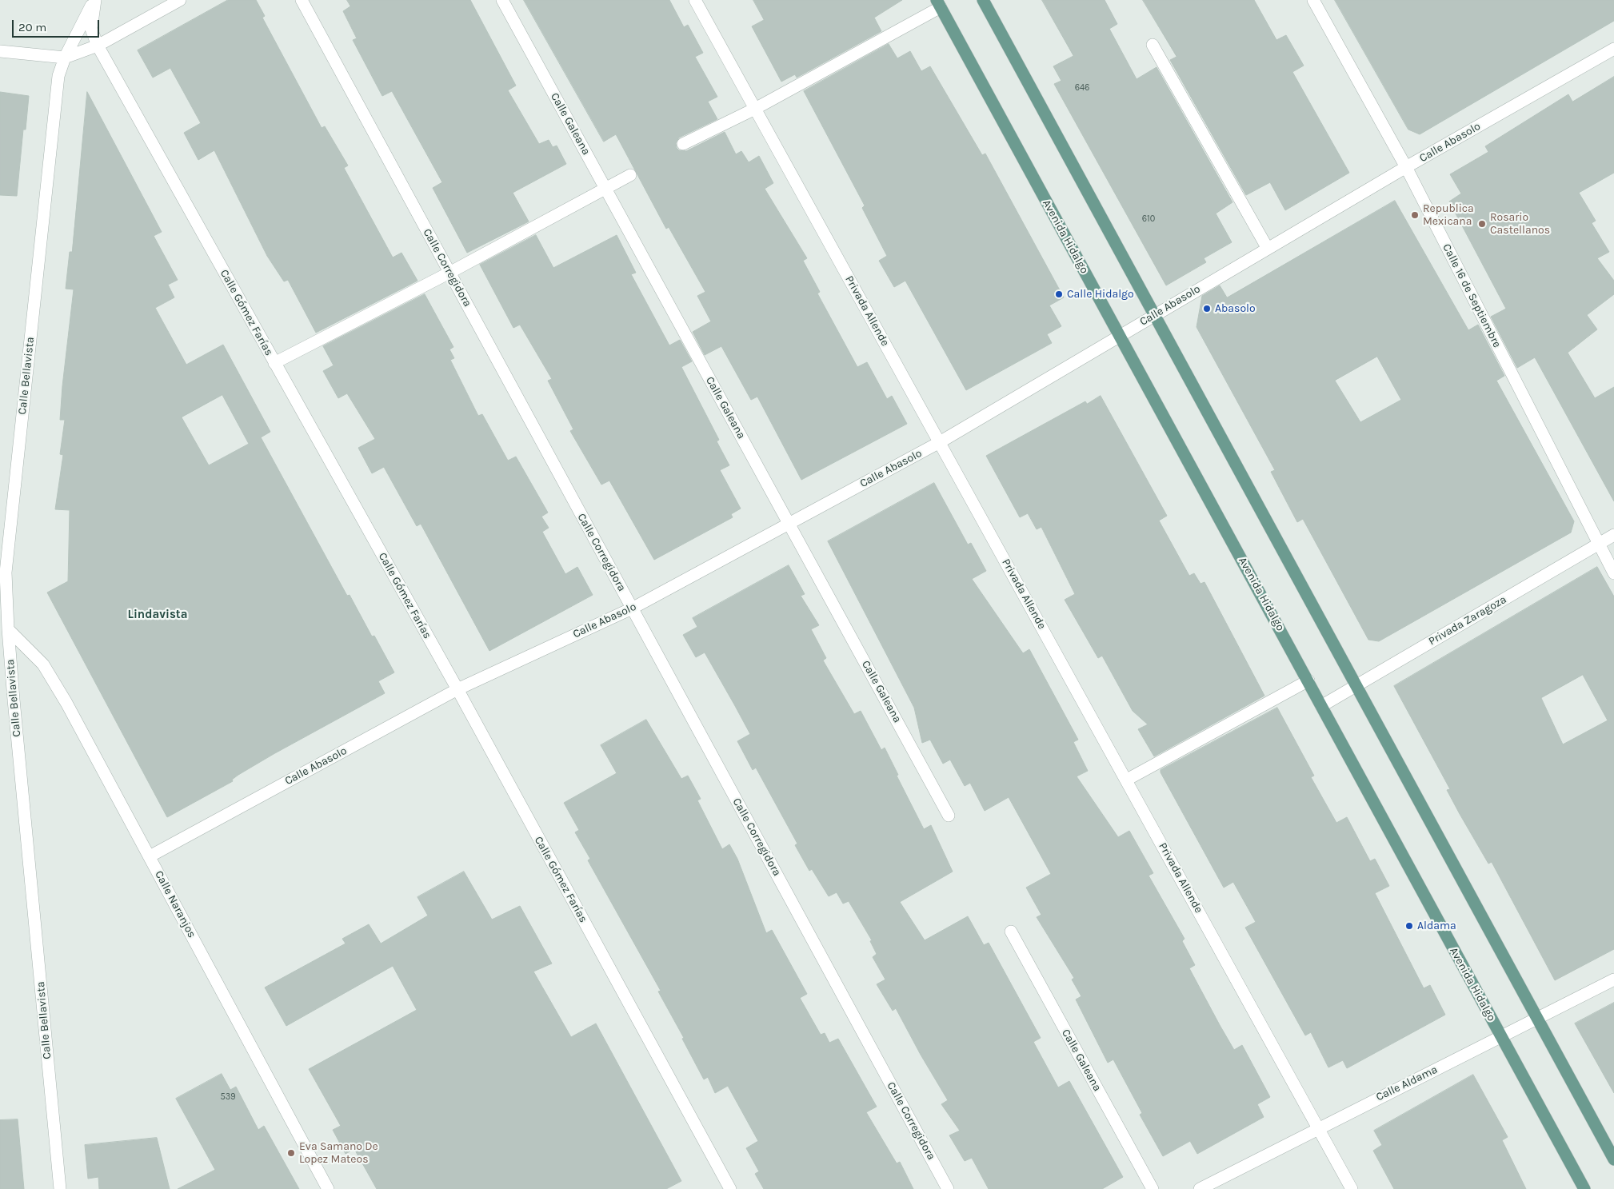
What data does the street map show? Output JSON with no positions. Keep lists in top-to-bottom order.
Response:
{
  "streets": {
    "main road": ["Avenida Hidalgo"],
    "street": [
      "Calle Galeana",
      "Calle Abasolo",
      "Calle Corregidora",
      "Calle 16 de Septiembre",
      "Privada Allende",
      "Calle Gómez Farías",
      "Calle Bellavista",
      "Privada Zaragoza",
      "Calle Naranjos",
      "Calle Aldama"
    ]
  },
  "crossings": [
    ["Calle Galeana", "Calle Abasolo"],
    ["Calle Abasolo", "Avenida Hidalgo"],
    ["Calle Abasolo", "Calle Corregidora"],
    ["Calle Abasolo", "Calle 16 de Septiembre"],
    ["Calle Abasolo", "Privada Allende"],
    ["Calle Abasolo", "Calle Gómez Farías"],
    ["Calle Abasolo", "Calle Naranjos"],
    ["Avenida Hidalgo", "Privada Zaragoza"],
    ["Avenida Hidalgo", "Calle Aldama"],
    ["Calle 16 de Septiembre", "Privada Zaragoza"],
    ["Privada Allende", "Calle Aldama"],
    ["Calle Gómez Farías", "Calle Bellavista"],
    ["Calle Bellavista", "Calle Naranjos"]
  ],
  "districts": ["Lindavista"],
  "places": [
    "Republica Mexicana",
    "Rosario Castellanos",
    "Calle Hidalgo",
    "Abasolo",
    "Aldama",
    "Eva Samano De Lopez Mateos"
  ],
  "house_numbers": ["646", "610", "539"],
  "scale_bar": "20 m"
}
